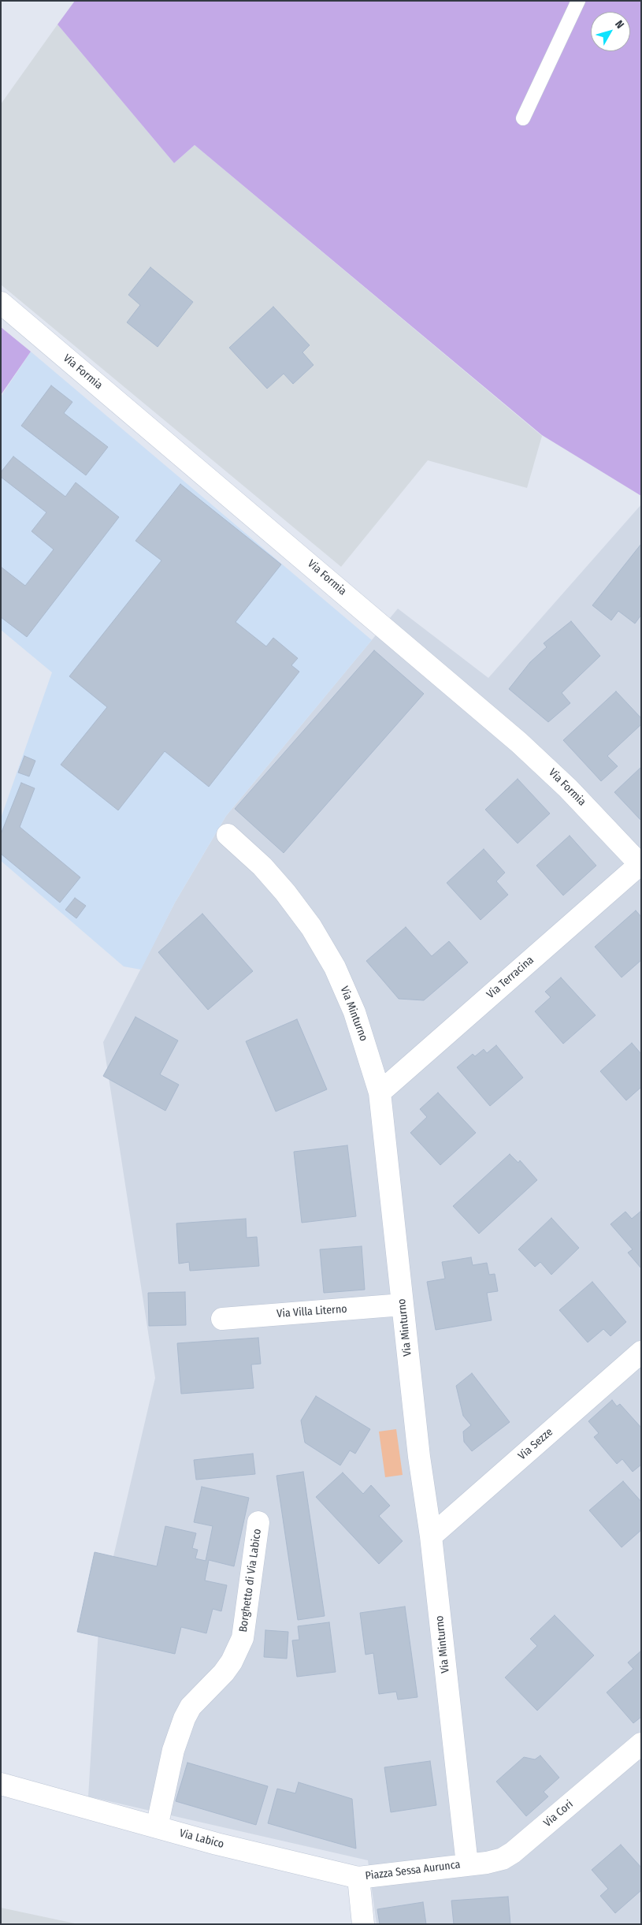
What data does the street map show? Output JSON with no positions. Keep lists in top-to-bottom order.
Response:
{
  "streets": {
    "street": [
      "Via Formia",
      "Via Terracina",
      "Via Minturno",
      "Via Villa Literno",
      "Via Sezze",
      "Borghetto di Via Labico",
      "Via Cori",
      "Via Labico",
      "Piazza Sessa Aurunca"
    ]
  },
  "crossings": [
    ["Via Formia", "Via Terracina"],
    ["Via Terracina", "Via Minturno"],
    ["Via Minturno", "Via Villa Literno"],
    ["Via Minturno", "Via Sezze"],
    ["Via Minturno", "Via Cori"],
    ["Via Minturno", "Piazza Sessa Aurunca"],
    ["Borghetto di Via Labico", "Via Labico"],
    ["Via Cori", "Piazza Sessa Aurunca"],
    ["Via Labico", "Piazza Sessa Aurunca"]
  ],
  "north": "top right"
}
